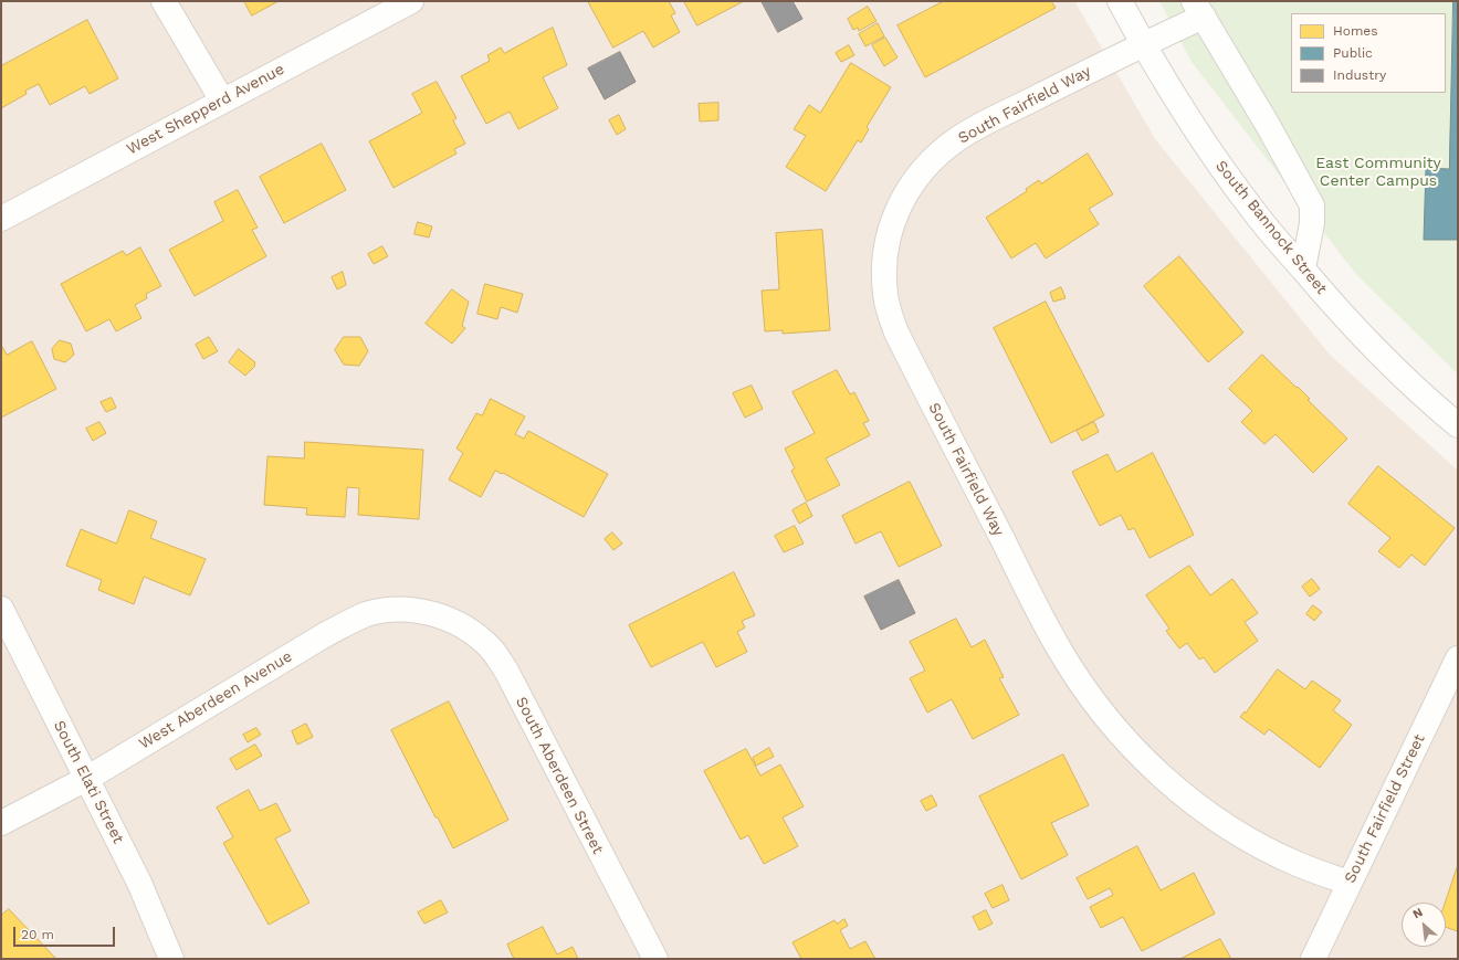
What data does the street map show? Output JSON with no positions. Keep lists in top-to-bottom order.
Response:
{
  "streets": {
    "street": [
      "South Fairfield Way",
      "West Shepperd Avenue",
      "South Bannock Street",
      "West Aberdeen Avenue",
      "South Aberdeen Street",
      "South Elati Street",
      "South Fairfield Street"
    ]
  },
  "crossings": [
    ["South Fairfield Way", "South Bannock Street"],
    ["South Fairfield Way", "South Fairfield Street"],
    ["West Aberdeen Avenue", "South Aberdeen Street"],
    ["West Aberdeen Avenue", "South Elati Street"]
  ],
  "parks": ["East Community Center Campus"],
  "legend": ["Homes", "Public", "Industry"],
  "scale_bar": "20 m",
  "north": "top left"
}
